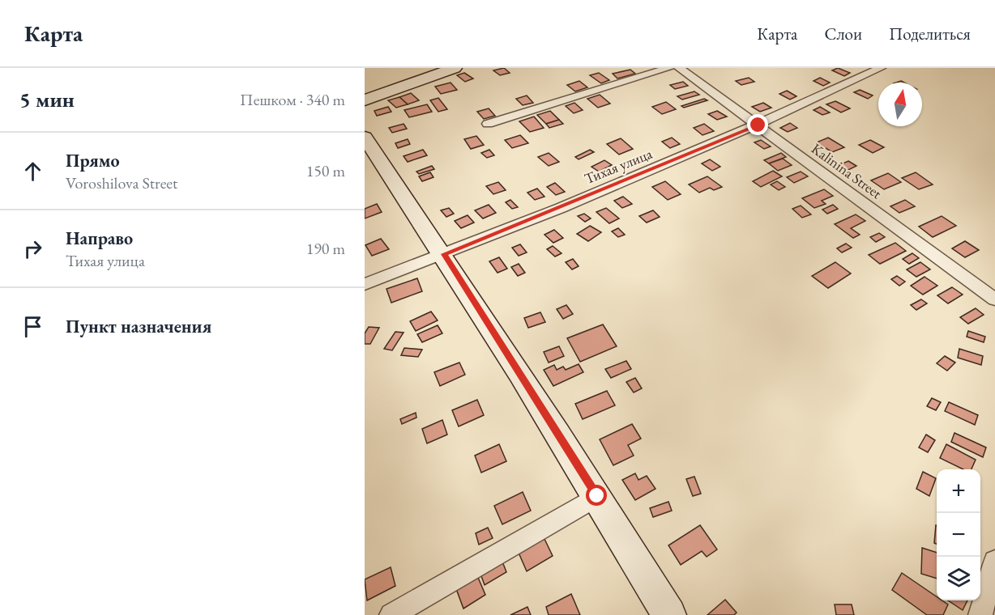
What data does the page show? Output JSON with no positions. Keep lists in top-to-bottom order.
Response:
{
  "streets": {
    "street": ["Тихая улица", "Kalinina Street"]
  },
  "crossings": [
    ["Тихая улица", "Kalinina Street"]
  ],
  "north": "top",
  "page": {
    "header": "Карта",
    "nav": ["Карта", "Слои", "Поделиться"],
    "heading": ["5 мин", "Пешком · 340 m"],
    "list": [
      ["Прямо", "Voroshilova Street", "150 m"],
      ["Направо", "Тихая улица", "190 m"],
      "Пункт назначения"
    ],
    "map_buttons": ["+", "−"]
  }
}
